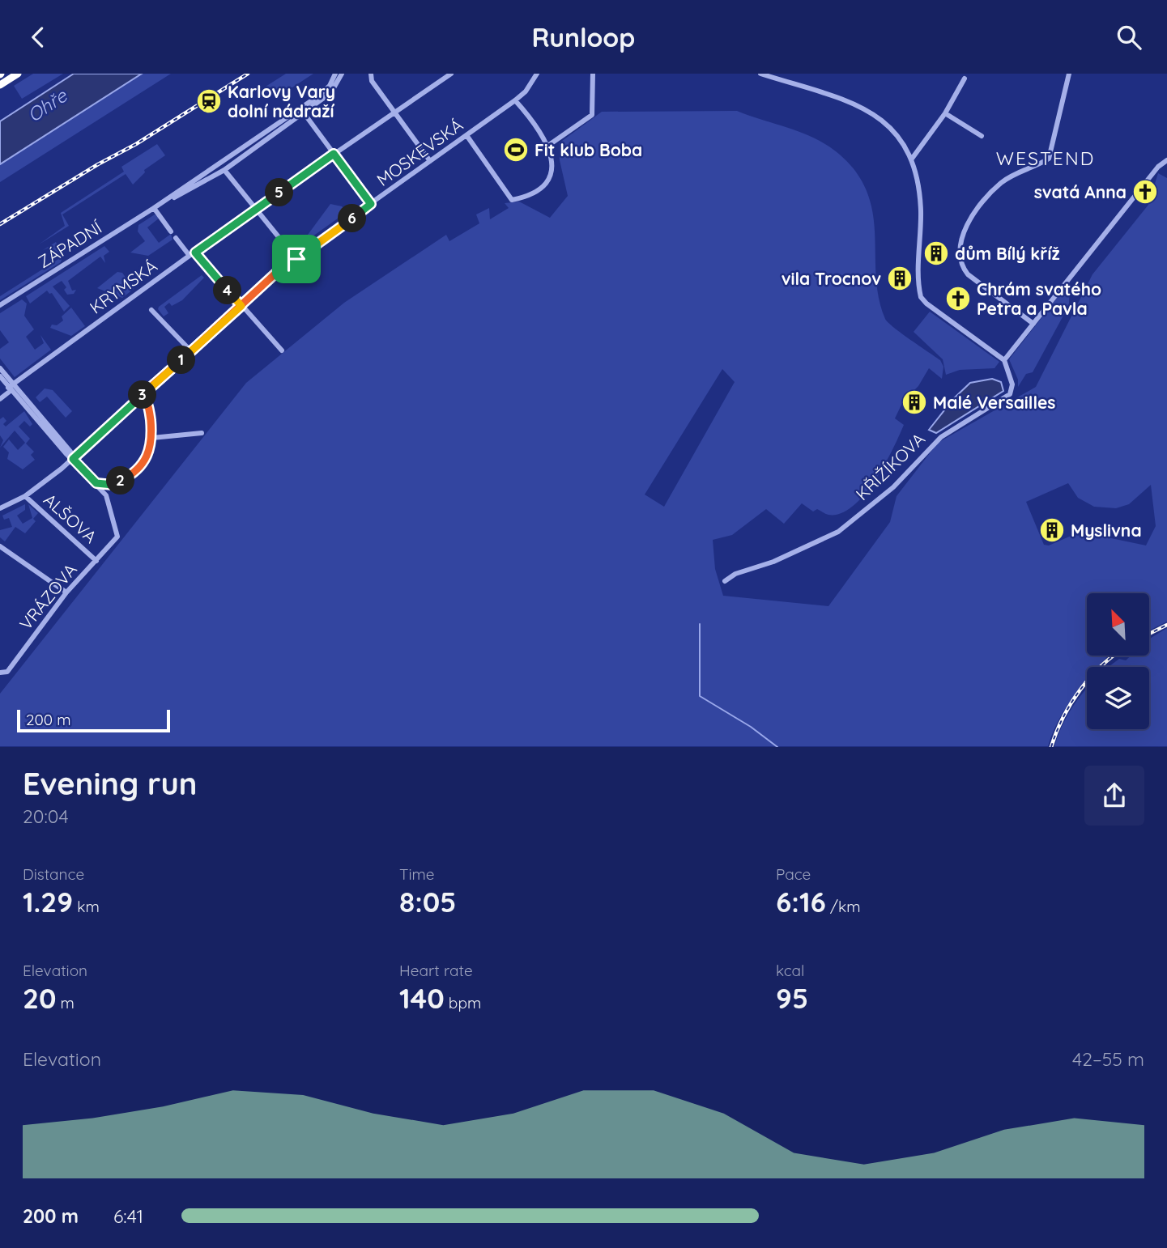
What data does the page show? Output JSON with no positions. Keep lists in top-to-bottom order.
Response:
{
  "streets": {
    "street": [
      "MOSKEVSKÁ",
      "ZÁPADNÍ",
      "KRYMSKÁ",
      "KŘIŽÍKOVA",
      "ALŠOVA",
      "VRÁZOVA"
    ]
  },
  "crossings": [
    ["MOSKEVSKÁ", "ALŠOVA"],
    ["ALŠOVA", "VRÁZOVA"]
  ],
  "districts": ["WESTEND"],
  "water": ["Ohře"],
  "places": {
    "station": ["Karlovy Vary dolní nádraží"],
    "sports": ["Fit klub Boba"],
    "church": ["svatá Anna", "Chrám svatého Petra a Pavla"],
    "building": [
      "dům Bílý kříž",
      "vila Trocnov",
      "Malé Versailles",
      "Myslivna"
    ]
  },
  "scale_bar": "200 m",
  "north": "top left",
  "page": {
    "header": "Runloop",
    "pins": [
      "5",
      "6",
      "4",
      "1",
      "3",
      "2"
    ],
    "scale": "200 m",
    "heading": ["Evening run", "20:04"],
    "stats": [
      ["Distance", "1.29 km"],
      ["Time", "8:05"],
      ["Pace", "6:16 /km"],
      ["Elevation", "20 m"],
      ["Heart rate", "140 bpm"],
      ["kcal", "95"]
    ],
    "chart": ["Elevation", "42–55 m"],
    "list": [
      {
        "name": "200 m",
        "note": "6:41"
      }
    ]
  }
}
